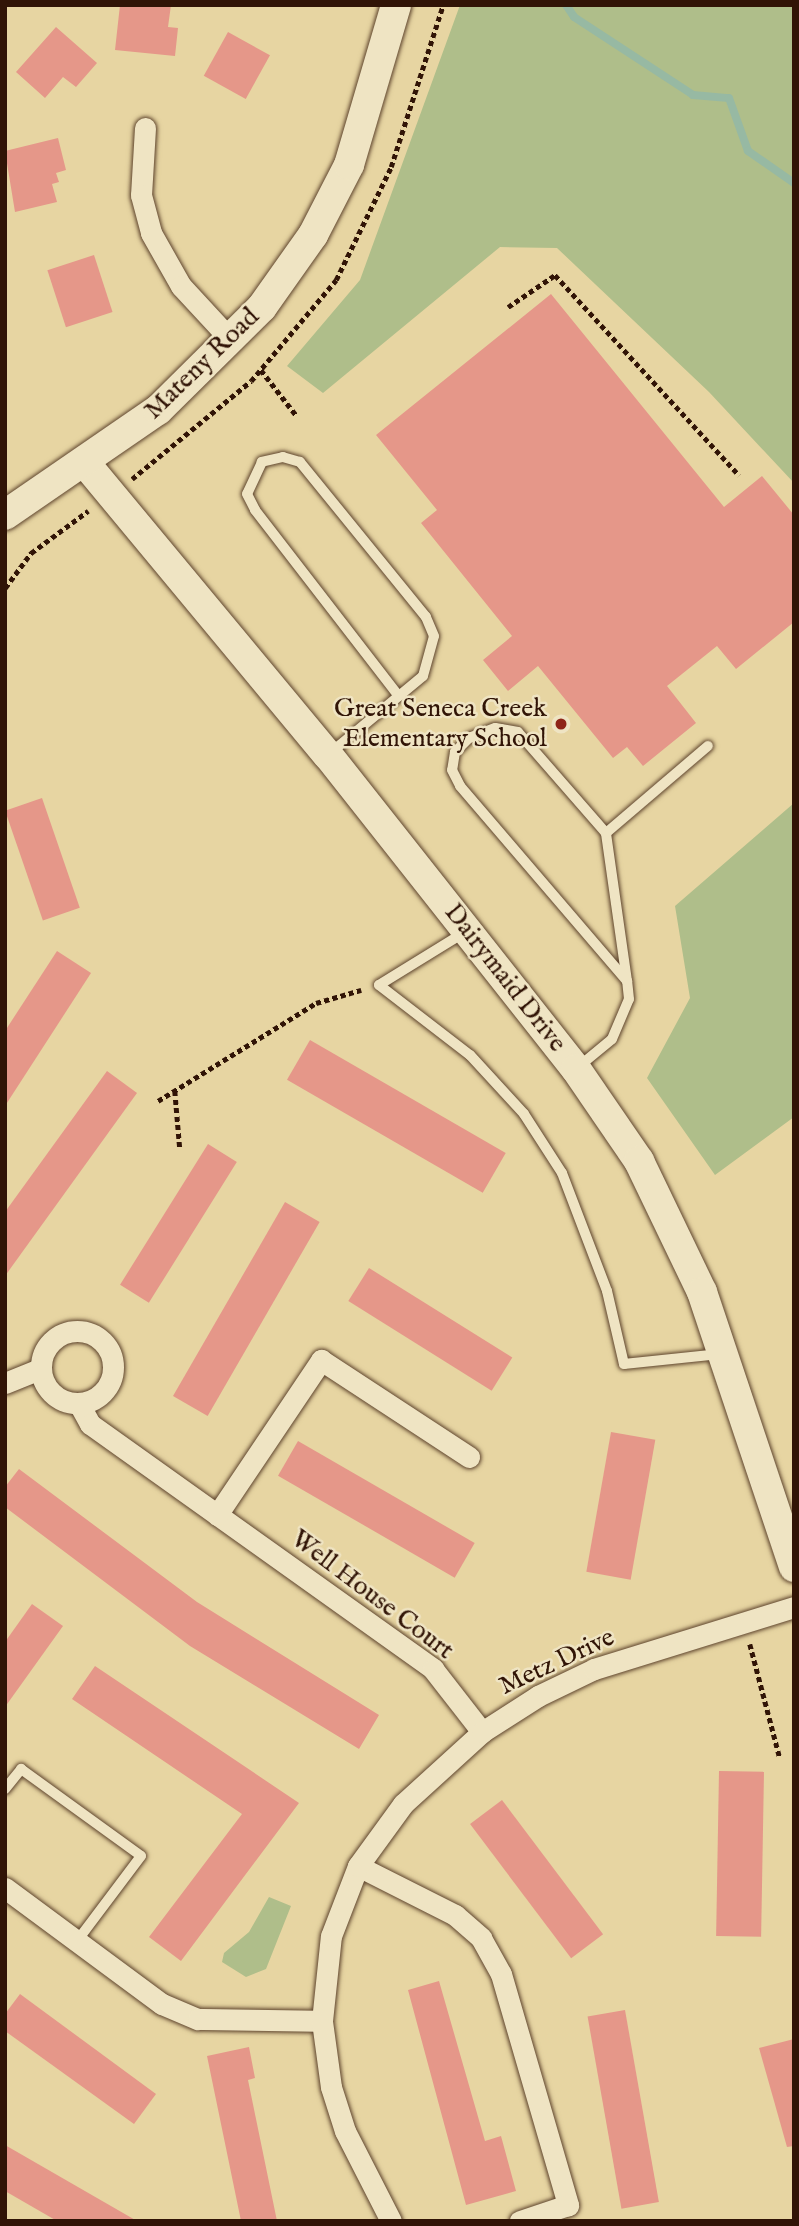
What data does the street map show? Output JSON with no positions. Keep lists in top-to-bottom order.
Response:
{
  "streets": {
    "street": [
      "Mateny Road",
      "Dairymaid Drive",
      "Well House Court",
      "Metz Drive"
    ]
  },
  "crossings": [
    ["Mateny Road", "Dairymaid Drive"],
    ["Well House Court", "Metz Drive"]
  ],
  "places": ["Great Seneca Creek Elementary School"]
}
